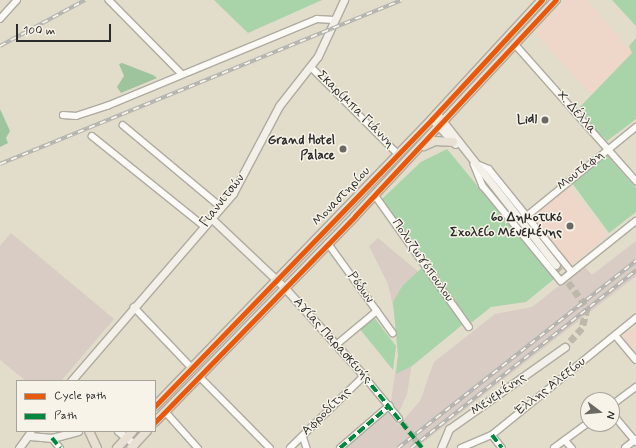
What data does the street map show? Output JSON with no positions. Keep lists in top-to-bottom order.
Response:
{
  "streets": {
    "main road": ["Μοναστηρίου"],
    "street": [
      "Σκαρίμπα Γιάννη",
      "Χ. Δέλλα",
      "Μουτάφη",
      "Γιαννιτσών",
      "Πολυζωγόπουλου",
      "Ρόδων",
      "Αγίας Παρασκευής",
      "Έλλης Αλεξίου",
      "Μενεμένης",
      "Αφροδίτης"
    ]
  },
  "crossings": [
    ["Σκαρίμπα Γιάννη", "Μοναστηρίου"],
    ["Σκαρίμπα Γιάννη", "Γιαννιτσών"],
    ["Χ. Δέλλα", "Μουτάφη"],
    ["Χ. Δέλλα", "Μοναστηρίου"],
    ["Μοναστηρίου", "Πολυζωγόπουλου"],
    ["Μοναστηρίου", "Ρόδων"],
    ["Μοναστηρίου", "Αγίας Παρασκευής"],
    ["Γιαννιτσών", "Αγίας Παρασκευής"],
    ["Αγίας Παρασκευής", "Αφροδίτης"]
  ],
  "places": ["Lidl", "Grand Hotel Palace", "6ο Δημοτικό Σχολείο Μενεμένης"],
  "legend": ["Cycle path", "Path"],
  "scale_bar": "100 m",
  "north": "right"
}
